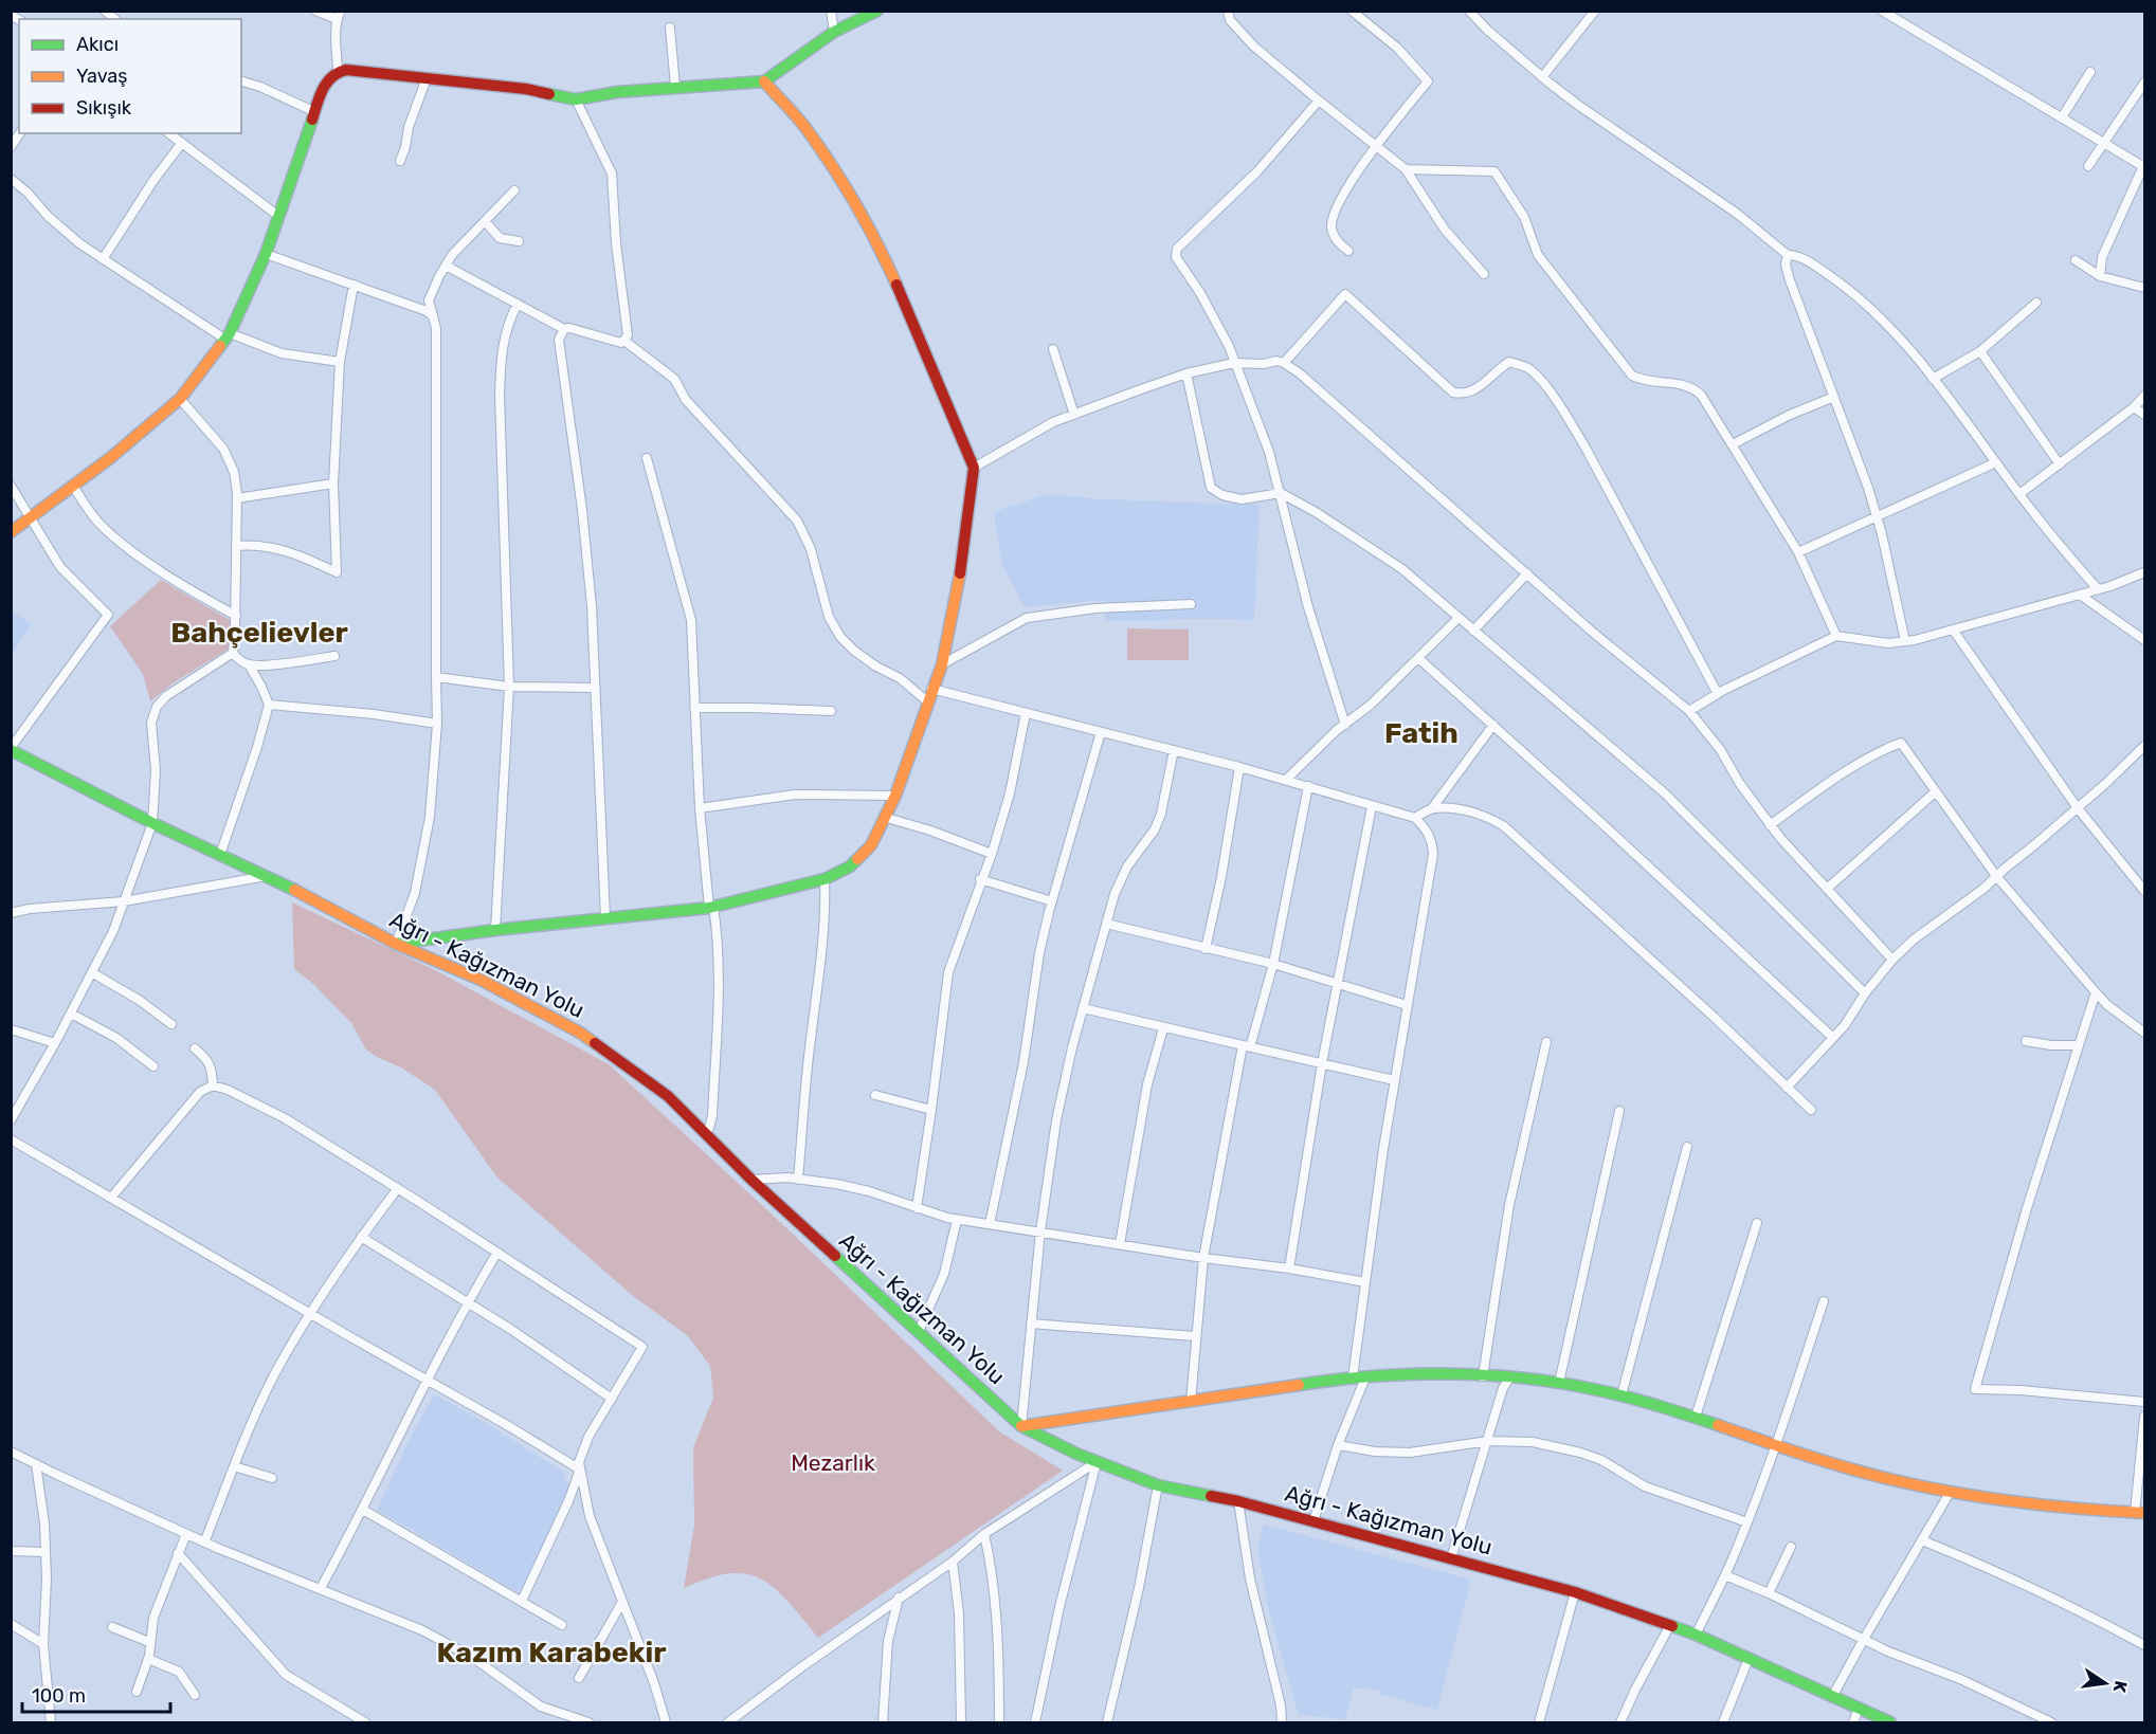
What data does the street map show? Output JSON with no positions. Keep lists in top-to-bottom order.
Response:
{
  "streets": {
    "street": ["Ağrı - Kağızman Yolu"]
  },
  "districts": ["Bahçelievler", "Fatih", "Kazım Karabekir"],
  "parks": ["Mezarlık"],
  "legend": ["Akıcı", "Yavaş", "Sıkışık"],
  "scale_bar": "100 m",
  "north": "right"
}
